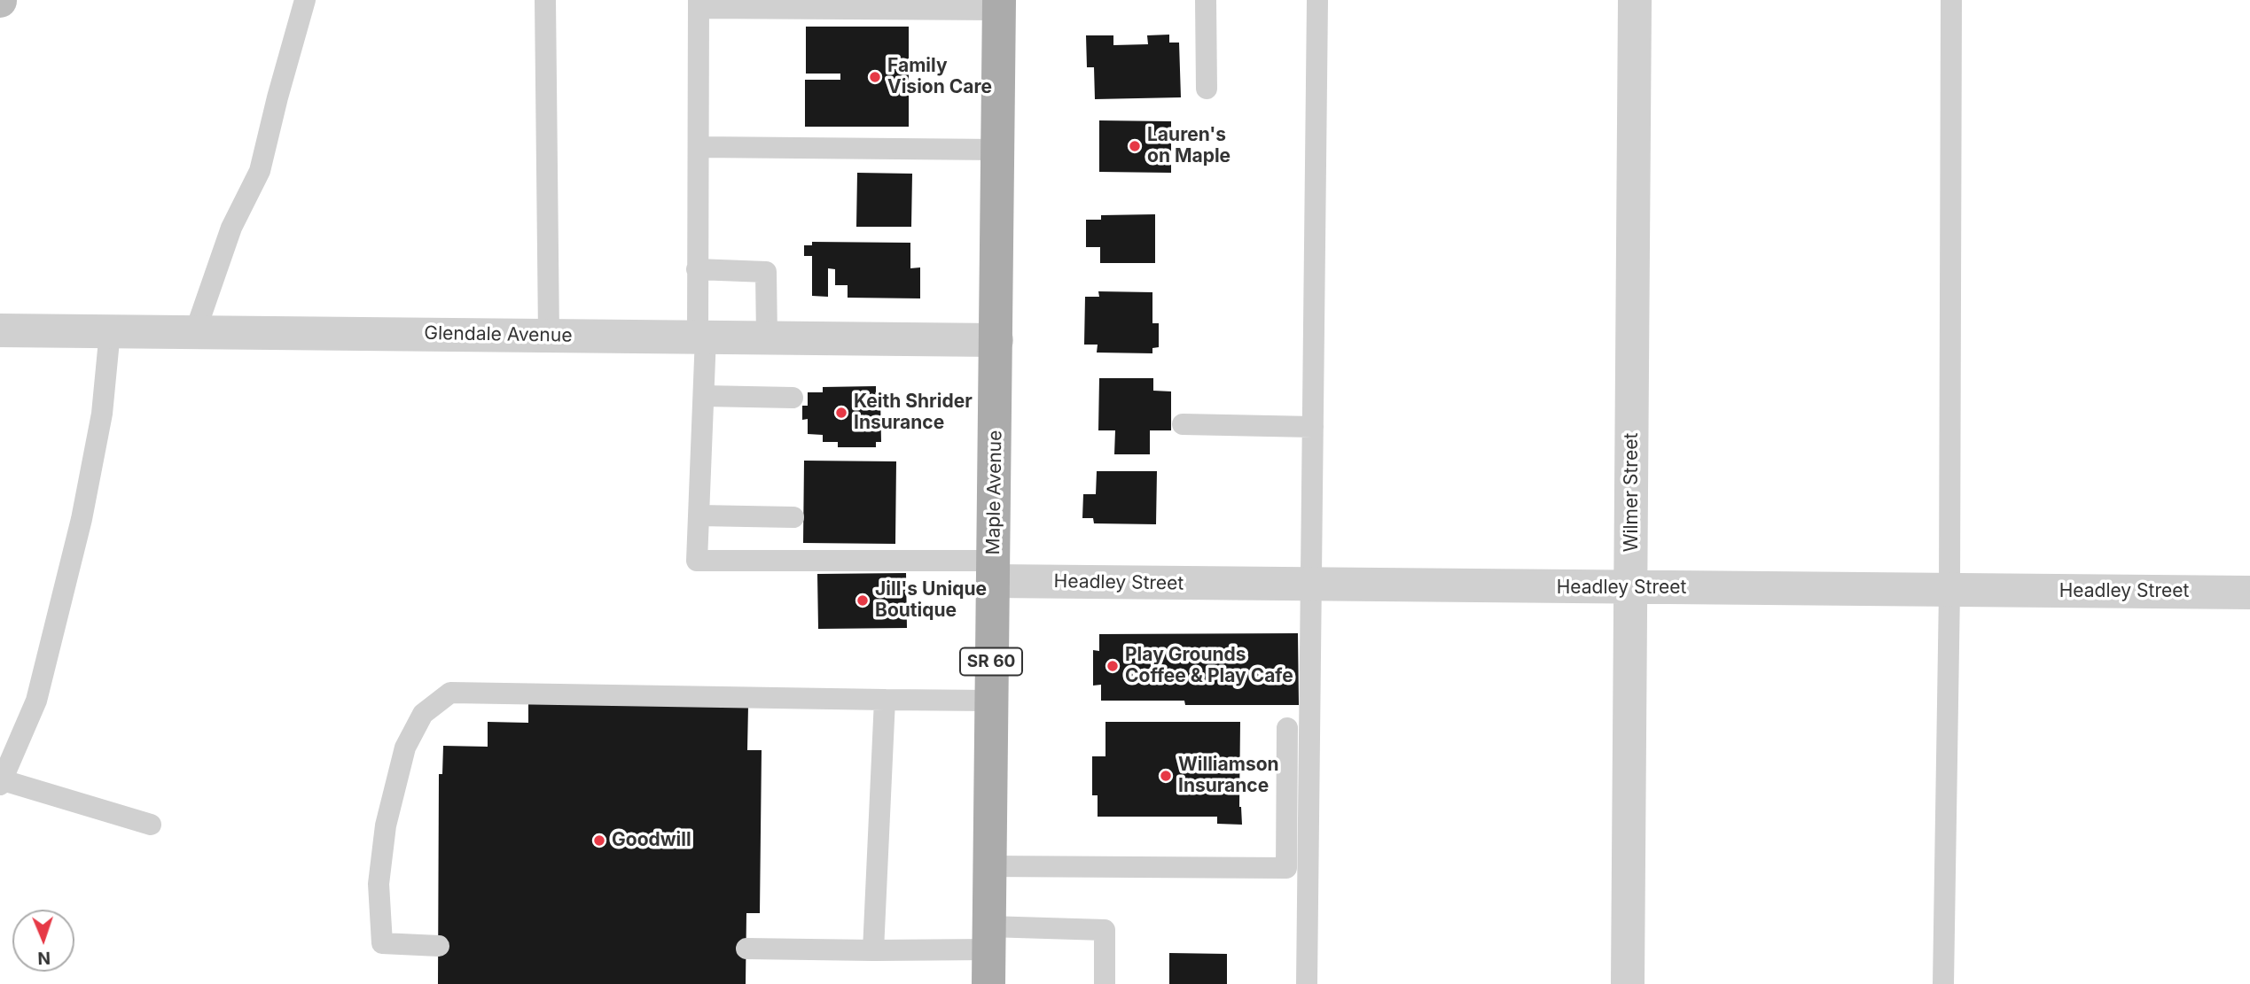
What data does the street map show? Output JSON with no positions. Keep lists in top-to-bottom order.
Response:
{
  "streets": {
    "main road": ["Maple Avenue", "SR 60"],
    "street": ["Glendale Avenue", "Wilmer Street", "Headley Street"]
  },
  "crossings": [
    ["Glendale Avenue", "Maple Avenue"],
    ["Maple Avenue", "Headley Street"],
    ["Wilmer Street", "Headley Street"]
  ],
  "places": [
    "Family Vision Care",
    "Lauren's on Maple",
    "Keith Shrider Insurance",
    "Jill's Unique Boutique",
    "Play Grounds Coffee & Play Cafe",
    "Williamson Insurance",
    "Goodwill"
  ],
  "north": "bottom"
}
